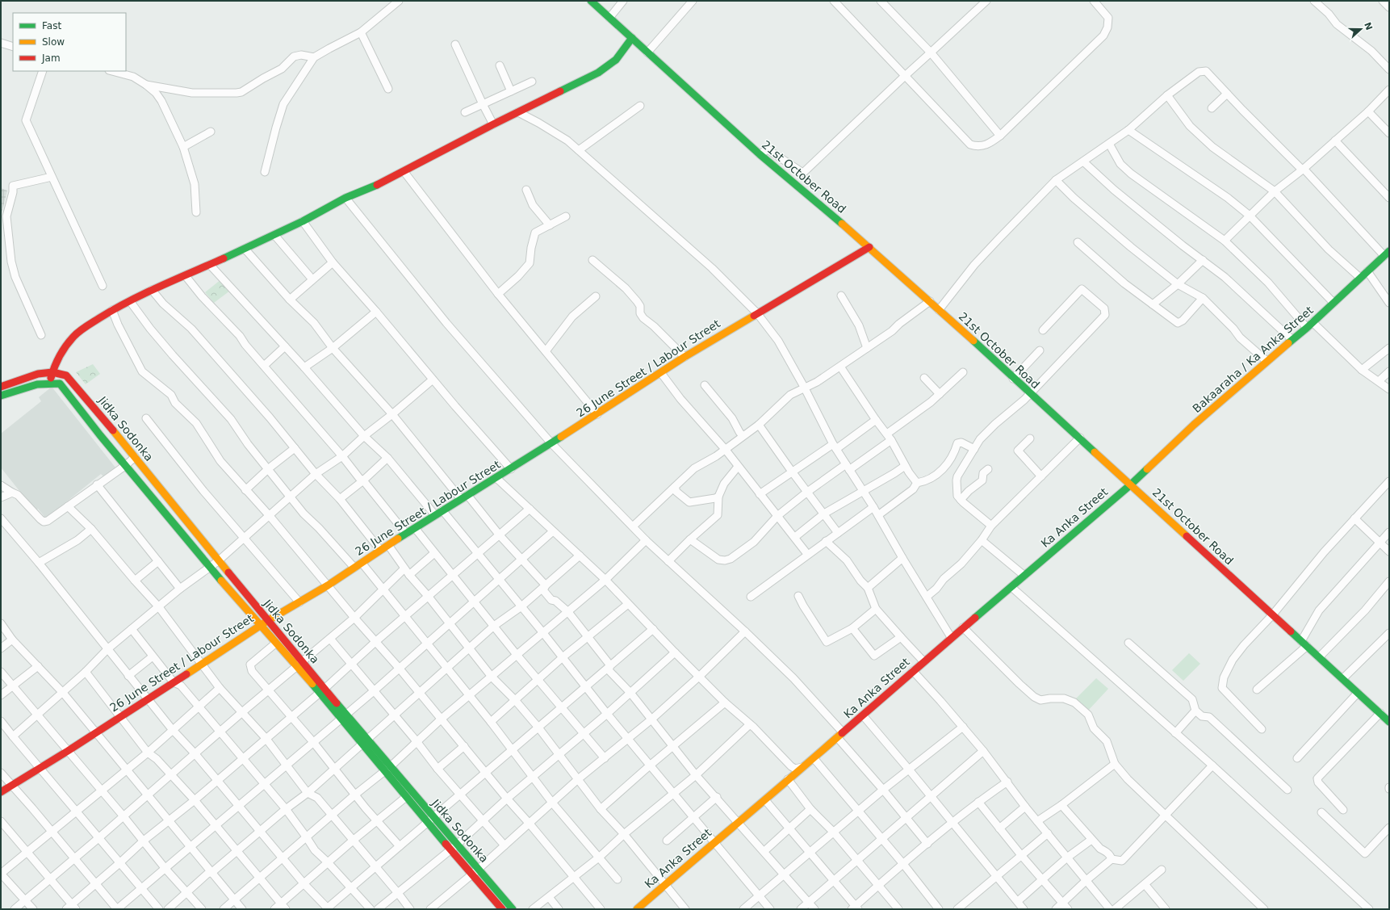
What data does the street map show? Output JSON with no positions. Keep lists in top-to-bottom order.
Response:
{
  "streets": {
    "street": [
      "21st October Road",
      "Bakaaraha / Ka Anka Street",
      "26 June Street / Labour Street",
      "Jidka Sodonka",
      "Ka Anka Street"
    ]
  },
  "crossings": [
    ["21st October Road", "Bakaaraha / Ka Anka Street"],
    ["21st October Road", "26 June Street / Labour Street"],
    ["21st October Road", "Ka Anka Street"],
    ["Bakaaraha / Ka Anka Street", "Ka Anka Street"],
    ["26 June Street / Labour Street", "Jidka Sodonka"]
  ],
  "legend": ["Fast", "Slow", "Jam"],
  "north": "right"
}
